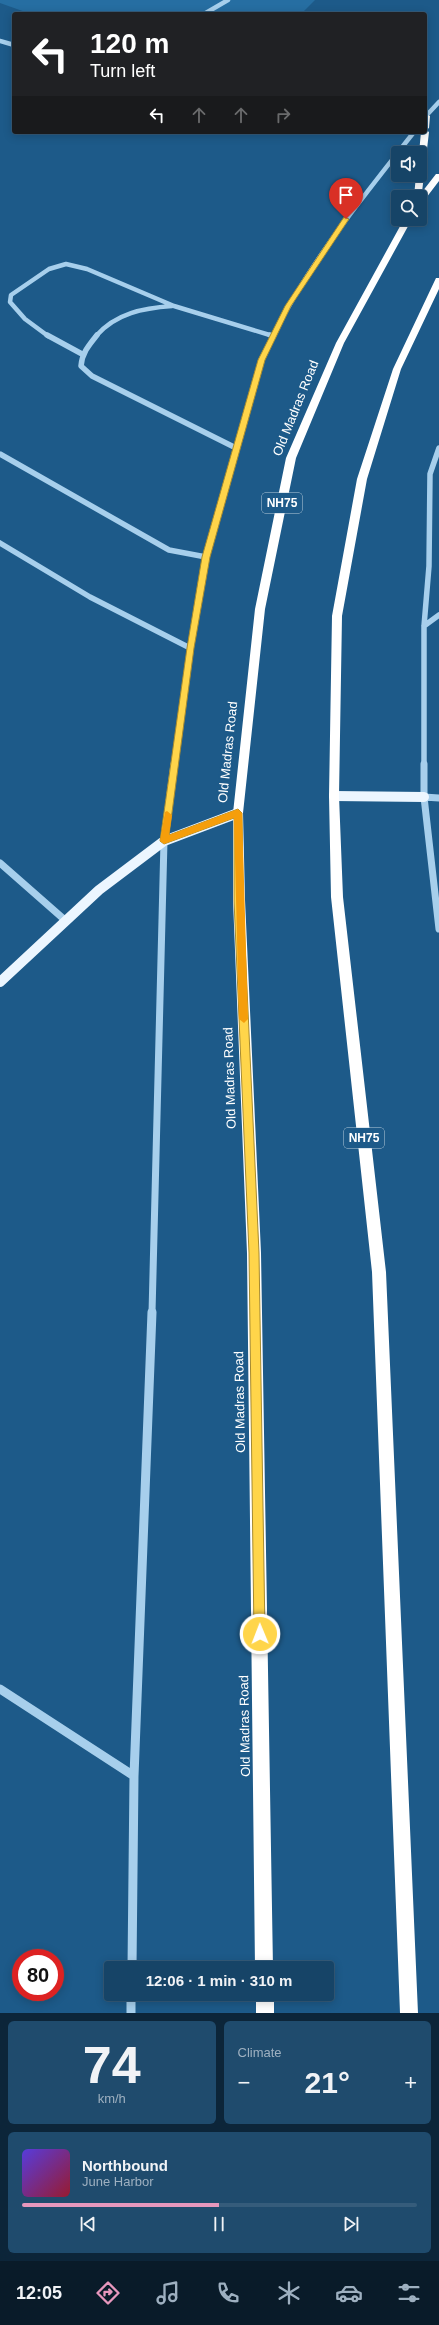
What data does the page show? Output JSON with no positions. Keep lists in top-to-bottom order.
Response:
{
  "streets": {
    "highway": ["Old Madras Road", "NH75"]
  },
  "page": {
    "turn": ["120 m", "Turn left"],
    "limit": "80",
    "trip": "12:06 · 1 min · 310 m",
    "tile": [
      ["74", "km/h"],
      "Climate"
    ],
    "heat": ["−", "21°", "+"],
    "song": ["Northbound", "June Harbor"],
    "tabs": "12:05"
  }
}
